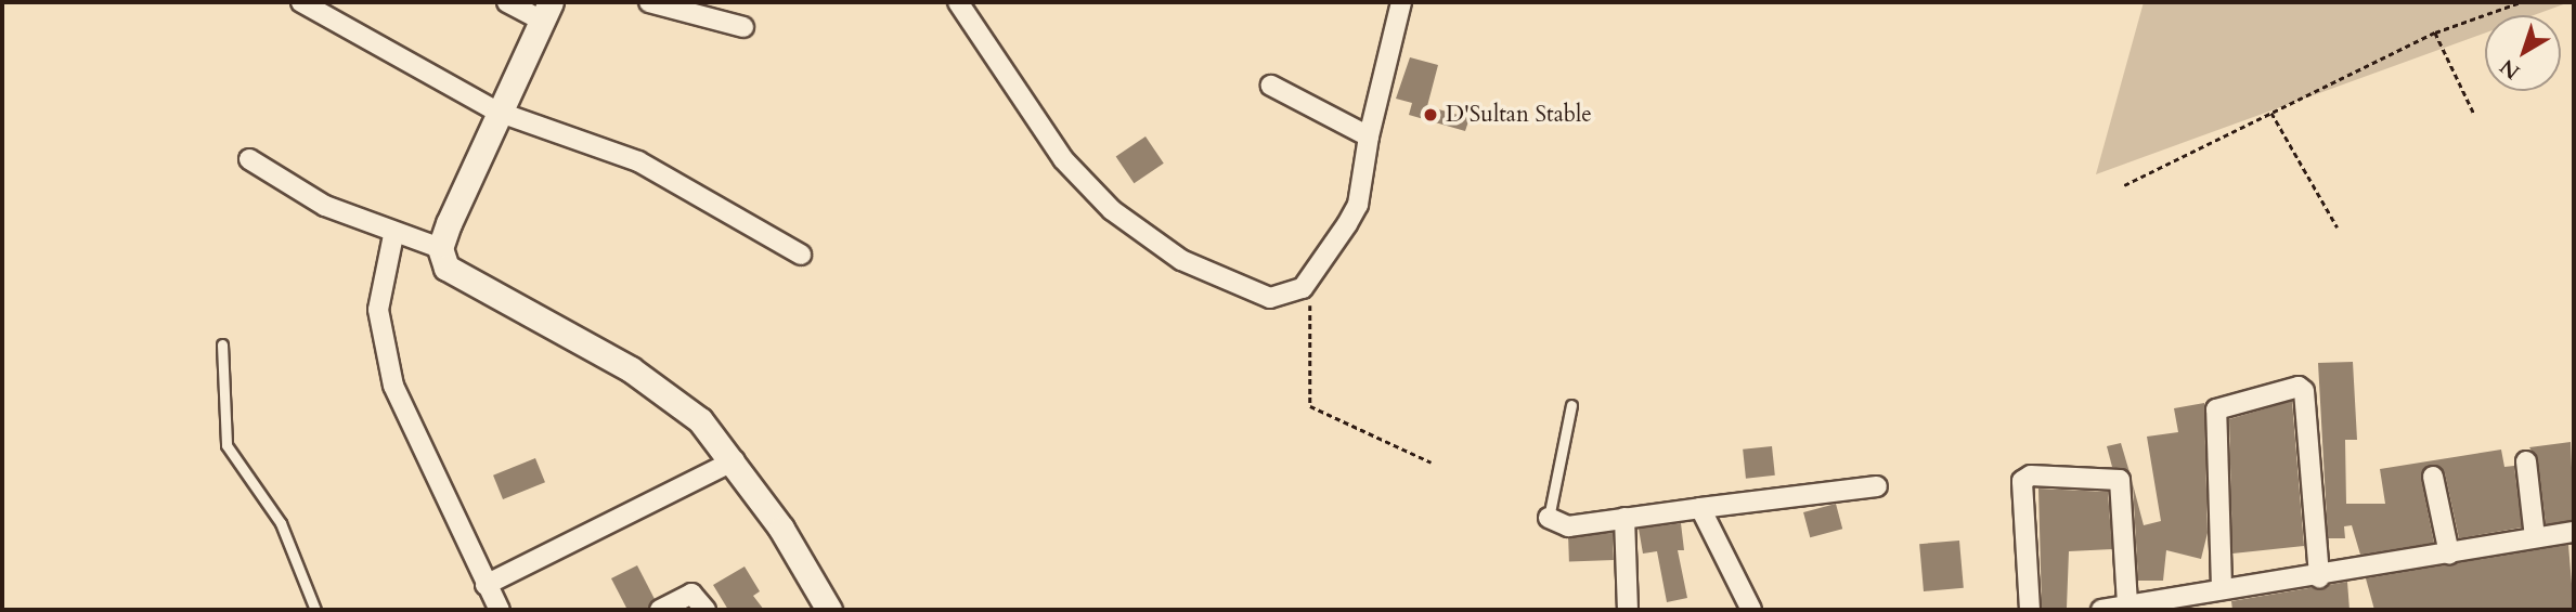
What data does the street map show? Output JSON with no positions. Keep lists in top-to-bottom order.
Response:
{
  "places": ["D'Sultan Stable"],
  "north": "bottom left"
}
